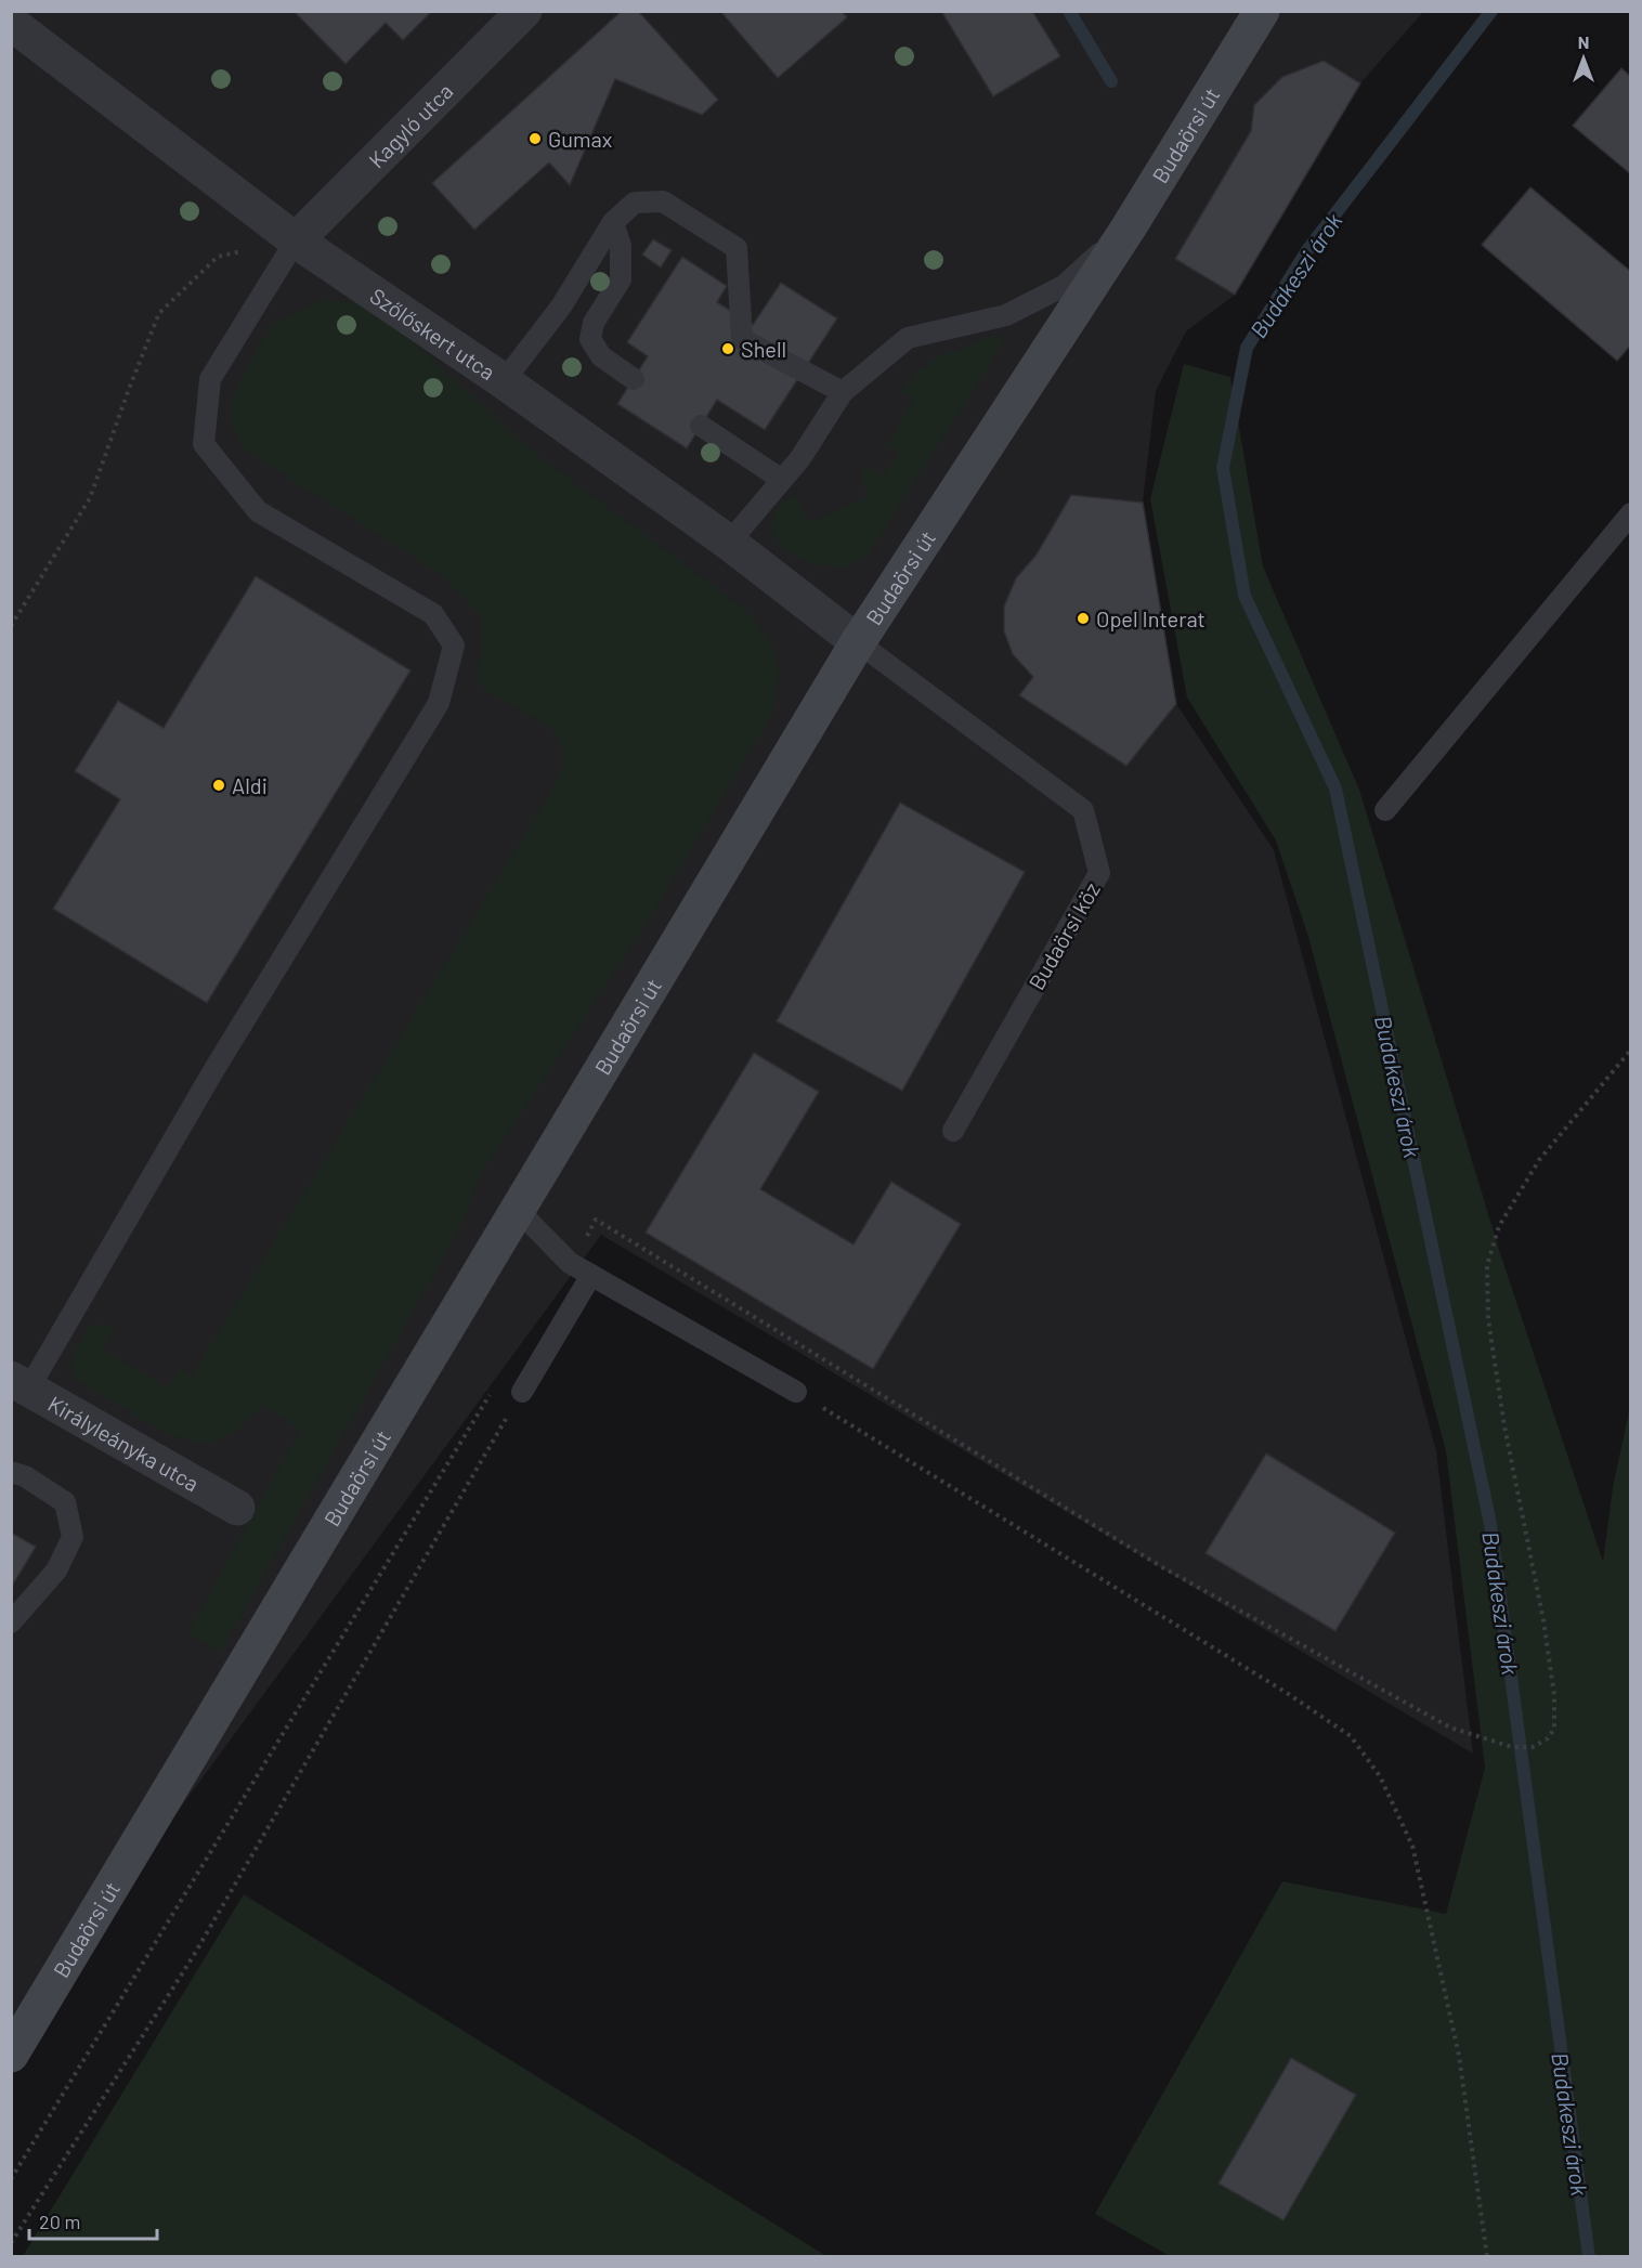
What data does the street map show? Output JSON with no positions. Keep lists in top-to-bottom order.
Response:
{
  "streets": {
    "main road": ["Budaörsi út"],
    "street": ["Kagyló utca", "Szőlőskert utca", "Királyleányka utca"],
    "lane": ["Budaörsi köz"]
  },
  "crossings": [
    ["Kagyló utca", "Szőlőskert utca"],
    ["Budaörsi út", "Szőlőskert utca"],
    ["Budaörsi út", "Budaörsi köz"],
    ["Szőlőskert utca", "Budaörsi köz"]
  ],
  "water": ["Budakeszi árok"],
  "places": [
    "Gumax",
    "Shell",
    "Opel Interat",
    "Aldi"
  ],
  "scale_bar": "20 m",
  "north": "top"
}
